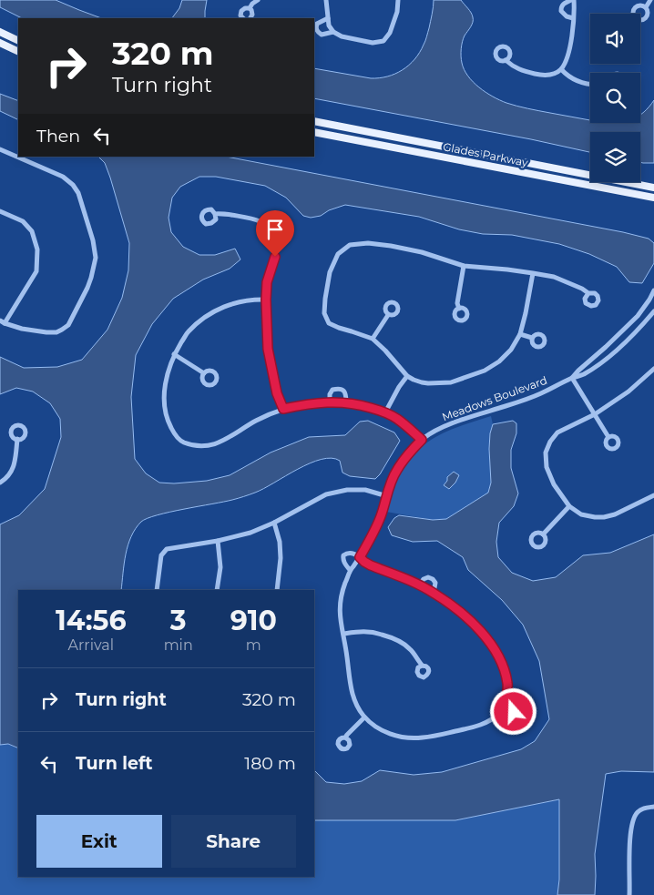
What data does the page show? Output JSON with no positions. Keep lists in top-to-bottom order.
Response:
{
  "streets": {
    "main road": ["Glades Parkway"],
    "street": ["Meadows Boulevard"]
  },
  "page": {
    "turn": ["320 m", "Turn right"],
    "then": "Then",
    "eta": [
      "14:56",
      "Arrival",
      "3",
      "min",
      "910",
      "m"
    ],
    "list": [
      {
        "name": "Turn right",
        "value": "320 m"
      },
      {
        "name": "Turn left",
        "value": "180 m"
      }
    ],
    "buttons": ["Exit", "Share"]
  }
}
